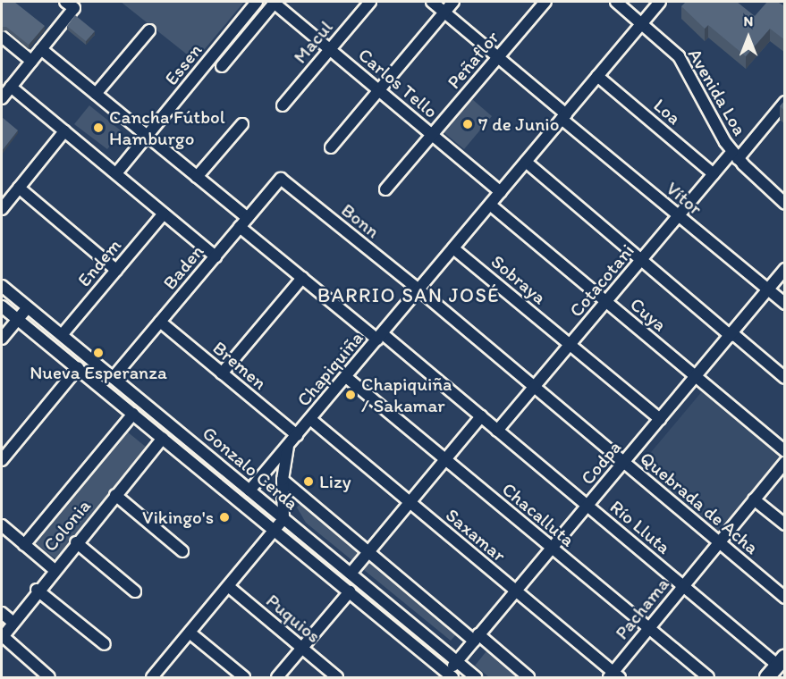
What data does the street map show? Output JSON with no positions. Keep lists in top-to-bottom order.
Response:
{
  "streets": {
    "street": [
      "Macul",
      "Peñaflor",
      "Essen",
      "Carlos Tello",
      "Avenida Loa",
      "Loa",
      "Vítor",
      "Bonn",
      "Endem",
      "Baden",
      "Sobraya",
      "Cotacotani",
      "Cuya",
      "Bremen",
      "Chapiquiña",
      "Codpa",
      "Gonzalo Cerda",
      "Quebrada de Acha",
      "Chacalluta",
      "Colonia",
      "Río Lluta",
      "Saxamar",
      "Pachama",
      "Puquios"
    ]
  },
  "crossings": [
    ["Macul", "Carlos Tello"],
    ["Peñaflor", "Carlos Tello"],
    ["Peñaflor", "Vítor"],
    ["Carlos Tello", "Chapiquiña"],
    ["Avenida Loa", "Cotacotani"],
    ["Avenida Loa", "Chapiquiña"],
    ["Loa", "Cotacotani"],
    ["Loa", "Chapiquiña"],
    ["Vítor", "Cotacotani"],
    ["Vítor", "Chapiquiña"],
    ["Vítor", "Codpa"],
    ["Bonn", "Baden"],
    ["Bonn", "Chapiquiña"],
    ["Bonn", "Quebrada de Acha"],
    ["Endem", "Gonzalo Cerda"],
    ["Baden", "Bremen"],
    ["Baden", "Gonzalo Cerda"],
    ["Baden", "Río Lluta"],
    ["Sobraya", "Cotacotani"],
    ["Sobraya", "Chapiquiña"],
    ["Sobraya", "Codpa"],
    ["Cotacotani", "Cuya"],
    ["Cotacotani", "Quebrada de Acha"],
    ["Cotacotani", "Río Lluta"],
    ["Cuya", "Chapiquiña"],
    ["Cuya", "Codpa"],
    ["Bremen", "Chapiquiña"],
    ["Chapiquiña", "Gonzalo Cerda"],
    ["Chapiquiña", "Quebrada de Acha"],
    ["Chapiquiña", "Chacalluta"],
    ["Chapiquiña", "Río Lluta"],
    ["Chapiquiña", "Saxamar"],
    ["Codpa", "Gonzalo Cerda"],
    ["Codpa", "Quebrada de Acha"],
    ["Codpa", "Chacalluta"],
    ["Codpa", "Río Lluta"],
    ["Codpa", "Saxamar"],
    ["Gonzalo Cerda", "Colonia"],
    ["Quebrada de Acha", "Pachama"],
    ["Chacalluta", "Pachama"],
    ["Río Lluta", "Pachama"],
    ["Saxamar", "Pachama"]
  ],
  "districts": ["BARRIO SAN JOSÉ"],
  "places": [
    "7 de Junio",
    "Cancha Fútbol Hamburgo",
    "Nueva Esperanza",
    "Chapiquiña / Sakamar",
    "Lizy",
    "Vikingo's"
  ],
  "north": "top"
}
